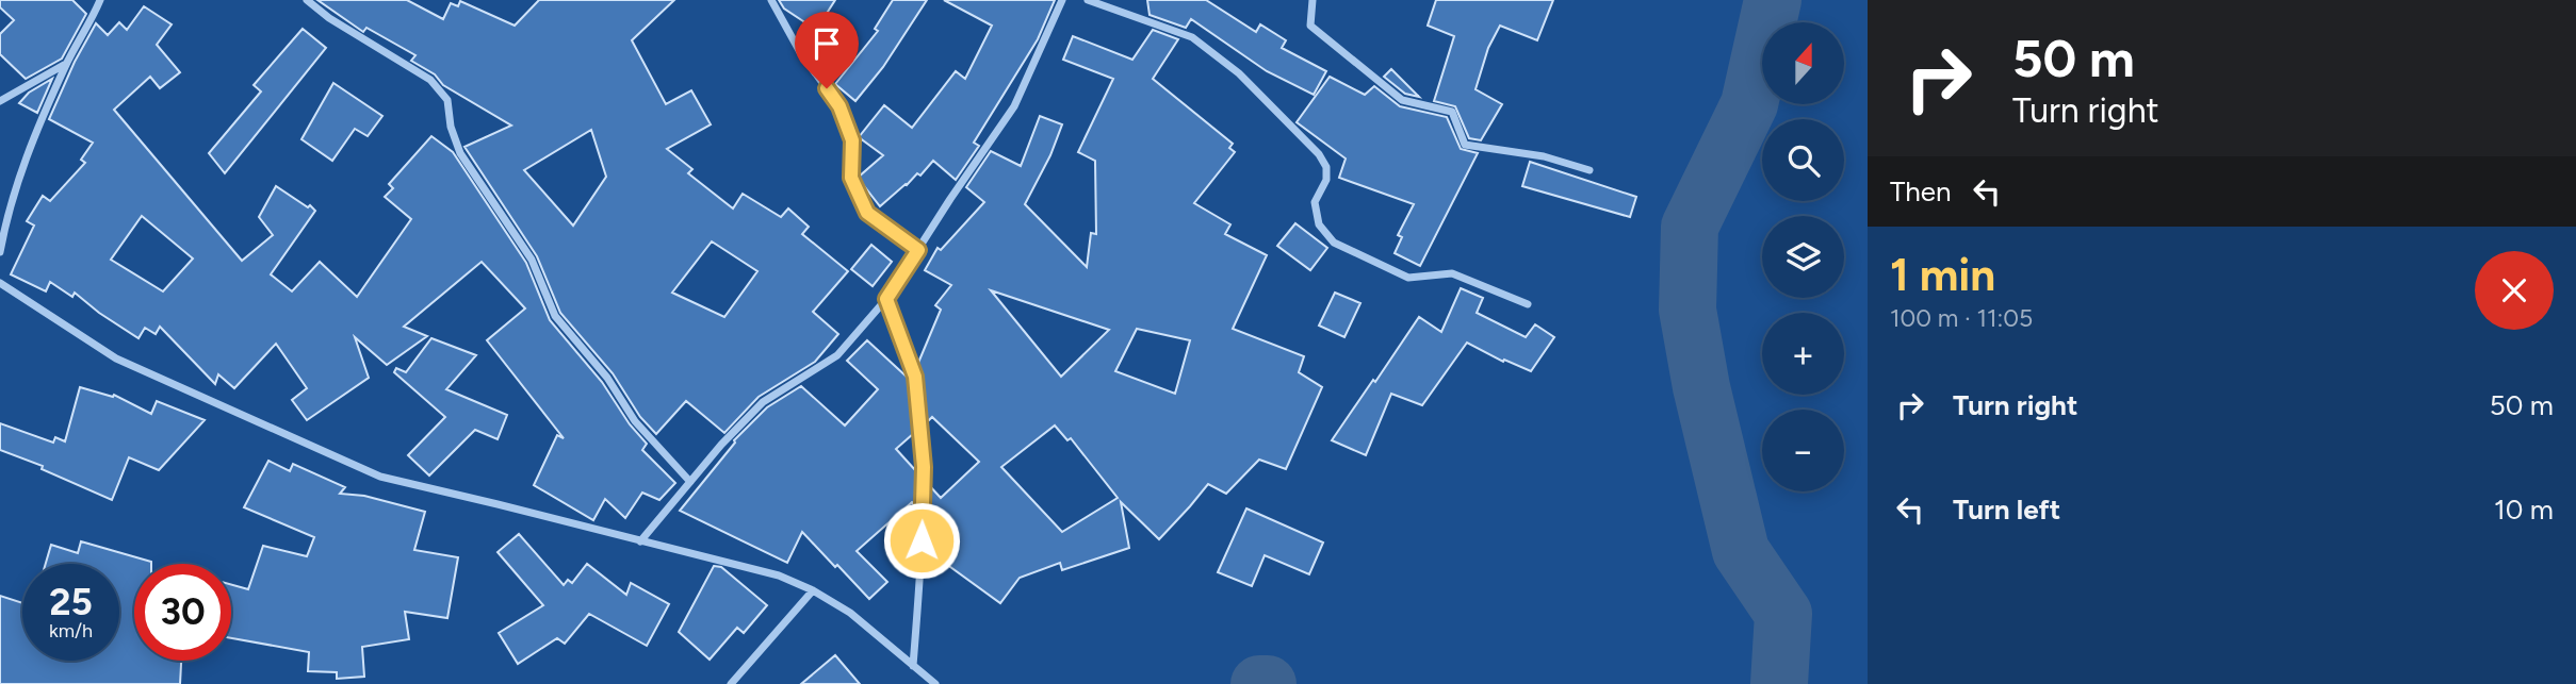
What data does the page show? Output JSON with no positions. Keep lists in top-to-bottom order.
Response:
{
  "north": "top",
  "page": {
    "turn": ["50 m", "Turn right"],
    "map_buttons": ["+", "−"],
    "then": "Then",
    "heading": ["1 min", "100 m · 11:05"],
    "list": [
      {
        "name": "Turn right",
        "value": "50 m"
      },
      {
        "name": "Turn left",
        "value": "10 m"
      }
    ],
    "speed": "25 km/h",
    "limit": "30"
  }
}
